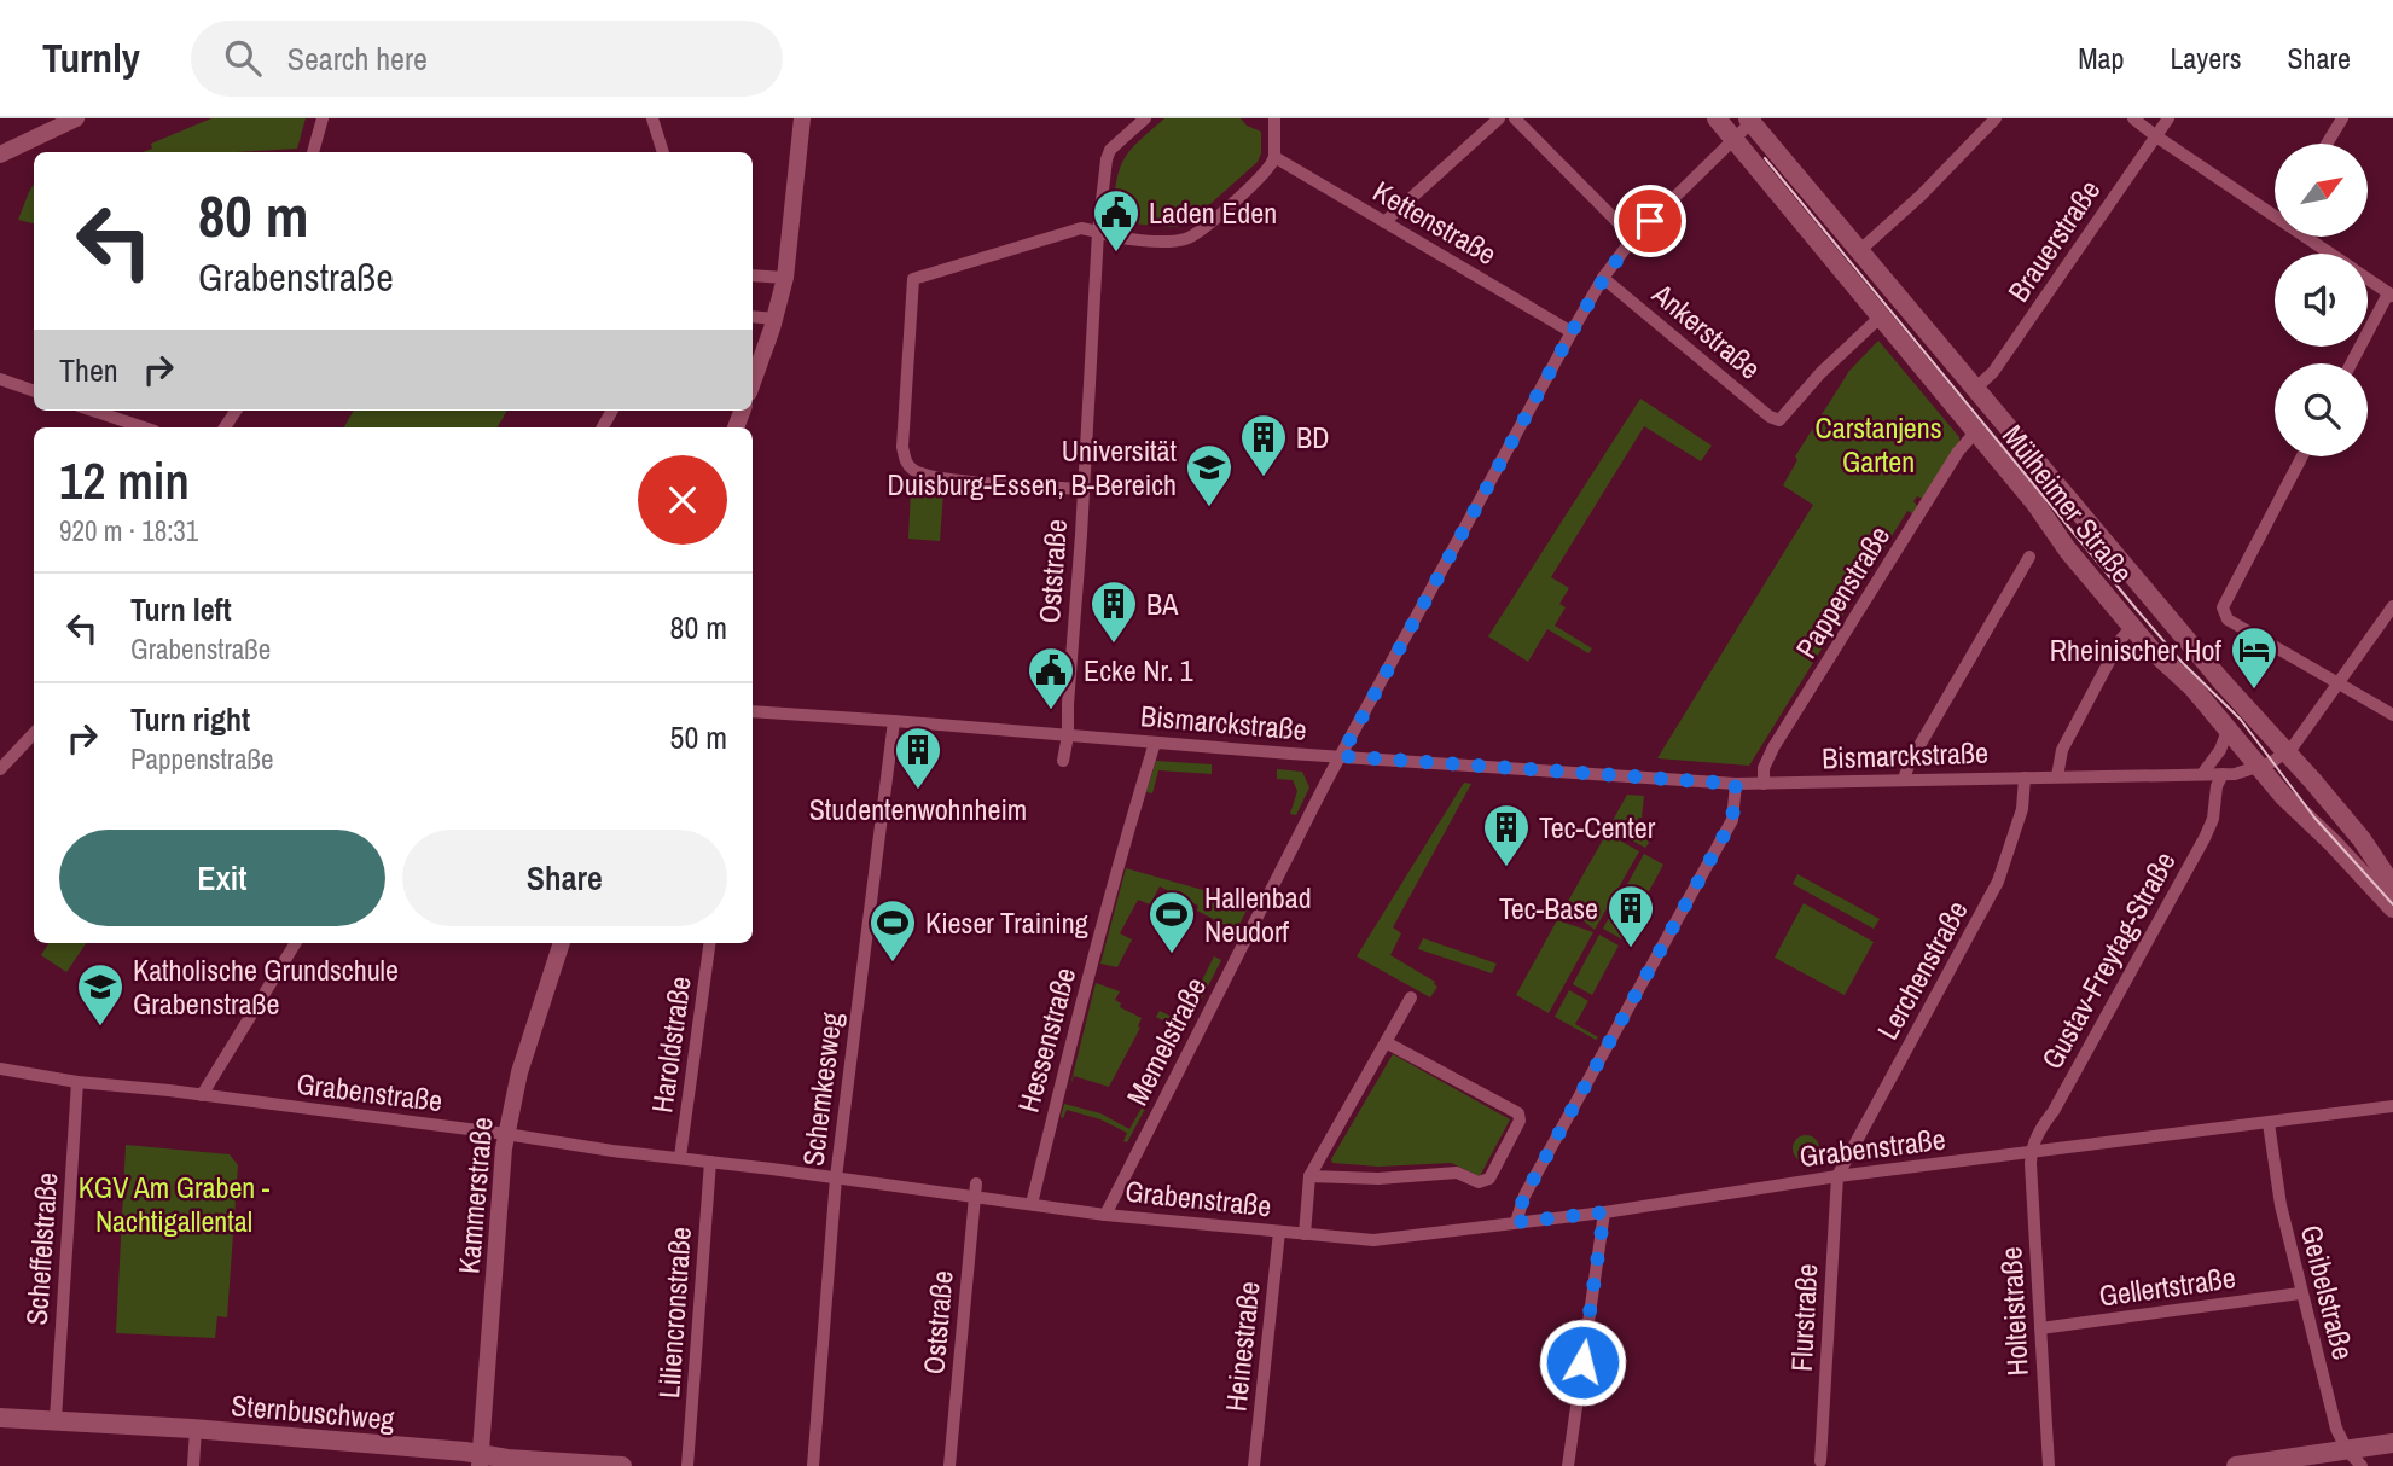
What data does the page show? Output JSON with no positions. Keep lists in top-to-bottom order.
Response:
{
  "streets": {
    "main road": ["Mülheimer Straße", "Sternbuschweg"],
    "street": [
      "Kettenstraße",
      "Brauerstraße",
      "Ankerstraße",
      "Oststraße",
      "Pappenstraße",
      "Bismarckstraße",
      "Gustav-Freytag-Straße",
      "Lerchenstraße",
      "Hessenstraße",
      "Memelstraße",
      "Haroldstraße",
      "Schemkesweg",
      "Grabenstraße",
      "Kammerstraße",
      "Scheffelstraße",
      "Gellertstraße",
      "Geibelstraße",
      "Holteistraße",
      "Liliencronstraße",
      "Flurstraße",
      "Heinestraße"
    ]
  },
  "crossings": [
    ["Kettenstraße", "Memelstraße"],
    ["Brauerstraße", "Mülheimer Straße"],
    ["Ankerstraße", "Mülheimer Straße"],
    ["Ankerstraße", "Memelstraße"],
    ["Mülheimer Straße", "Pappenstraße"],
    ["Mülheimer Straße", "Bismarckstraße"],
    ["Mülheimer Straße", "Memelstraße"],
    ["Oststraße", "Bismarckstraße"],
    ["Oststraße", "Grabenstraße"],
    ["Pappenstraße", "Bismarckstraße"],
    ["Bismarckstraße", "Gustav-Freytag-Straße"],
    ["Bismarckstraße", "Lerchenstraße"],
    ["Bismarckstraße", "Hessenstraße"],
    ["Bismarckstraße", "Memelstraße"],
    ["Bismarckstraße", "Schemkesweg"],
    ["Gustav-Freytag-Straße", "Grabenstraße"],
    ["Gustav-Freytag-Straße", "Holteistraße"],
    ["Lerchenstraße", "Grabenstraße"],
    ["Lerchenstraße", "Flurstraße"],
    ["Hessenstraße", "Grabenstraße"],
    ["Memelstraße", "Grabenstraße"],
    ["Haroldstraße", "Grabenstraße"],
    ["Schemkesweg", "Grabenstraße"],
    ["Grabenstraße", "Kammerstraße"],
    ["Grabenstraße", "Scheffelstraße"],
    ["Grabenstraße", "Geibelstraße"],
    ["Grabenstraße", "Holteistraße"],
    ["Grabenstraße", "Liliencronstraße"],
    ["Grabenstraße", "Flurstraße"],
    ["Grabenstraße", "Heinestraße"],
    ["Kammerstraße", "Sternbuschweg"],
    ["Scheffelstraße", "Sternbuschweg"],
    ["Gellertstraße", "Geibelstraße"],
    ["Gellertstraße", "Holteistraße"]
  ],
  "parks": ["Carstanjens Garten", "KGV Am Graben - Nachtigallental"],
  "places": {
    "public building": ["Laden Eden", "Ecke Nr. 1"],
    "building": [
      "BD",
      "BA",
      "Studentenwohnheim",
      "Tec-Center",
      "Tec-Base"
    ],
    "school or university": ["Universität Duisburg-Essen, B-Bereich", "Katholische Grundschule Grabenstraße"],
    "hotel": ["Rheinischer Hof"],
    "sports": ["Hallenbad Neudorf", "Kieser Training"]
  },
  "north": "top right",
  "page": {
    "header": "Turnly",
    "search": "Search here",
    "nav": ["Map", "Layers", "Share"],
    "turn": ["80 m", "Grabenstraße"],
    "then": "Then",
    "heading": ["12 min", "920 m · 18:31"],
    "list": [
      {
        "name": "Turn left",
        "note": "Grabenstraße",
        "value": "80 m"
      },
      {
        "name": "Turn right",
        "note": "Pappenstraße",
        "value": "50 m"
      }
    ],
    "buttons": ["Exit", "Share"]
  }
}
